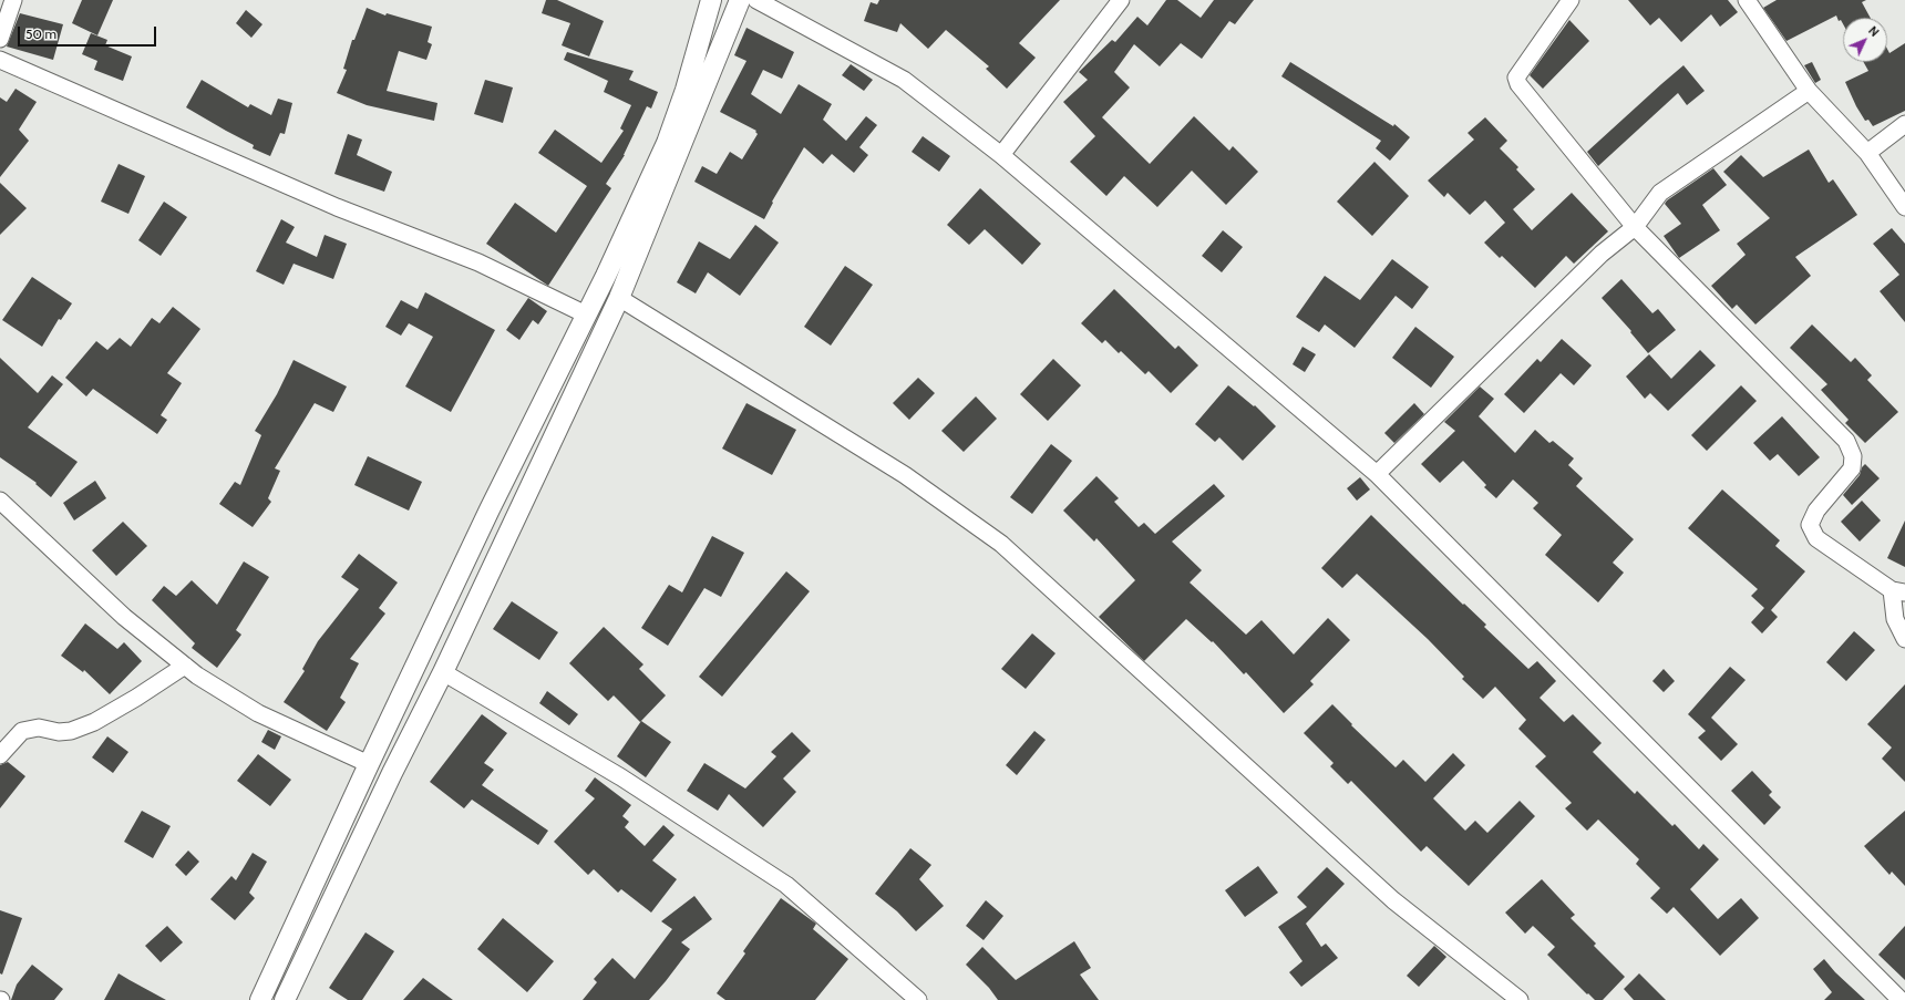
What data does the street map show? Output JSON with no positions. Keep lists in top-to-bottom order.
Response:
{
  "scale_bar": "50 m",
  "north": "top right"
}
